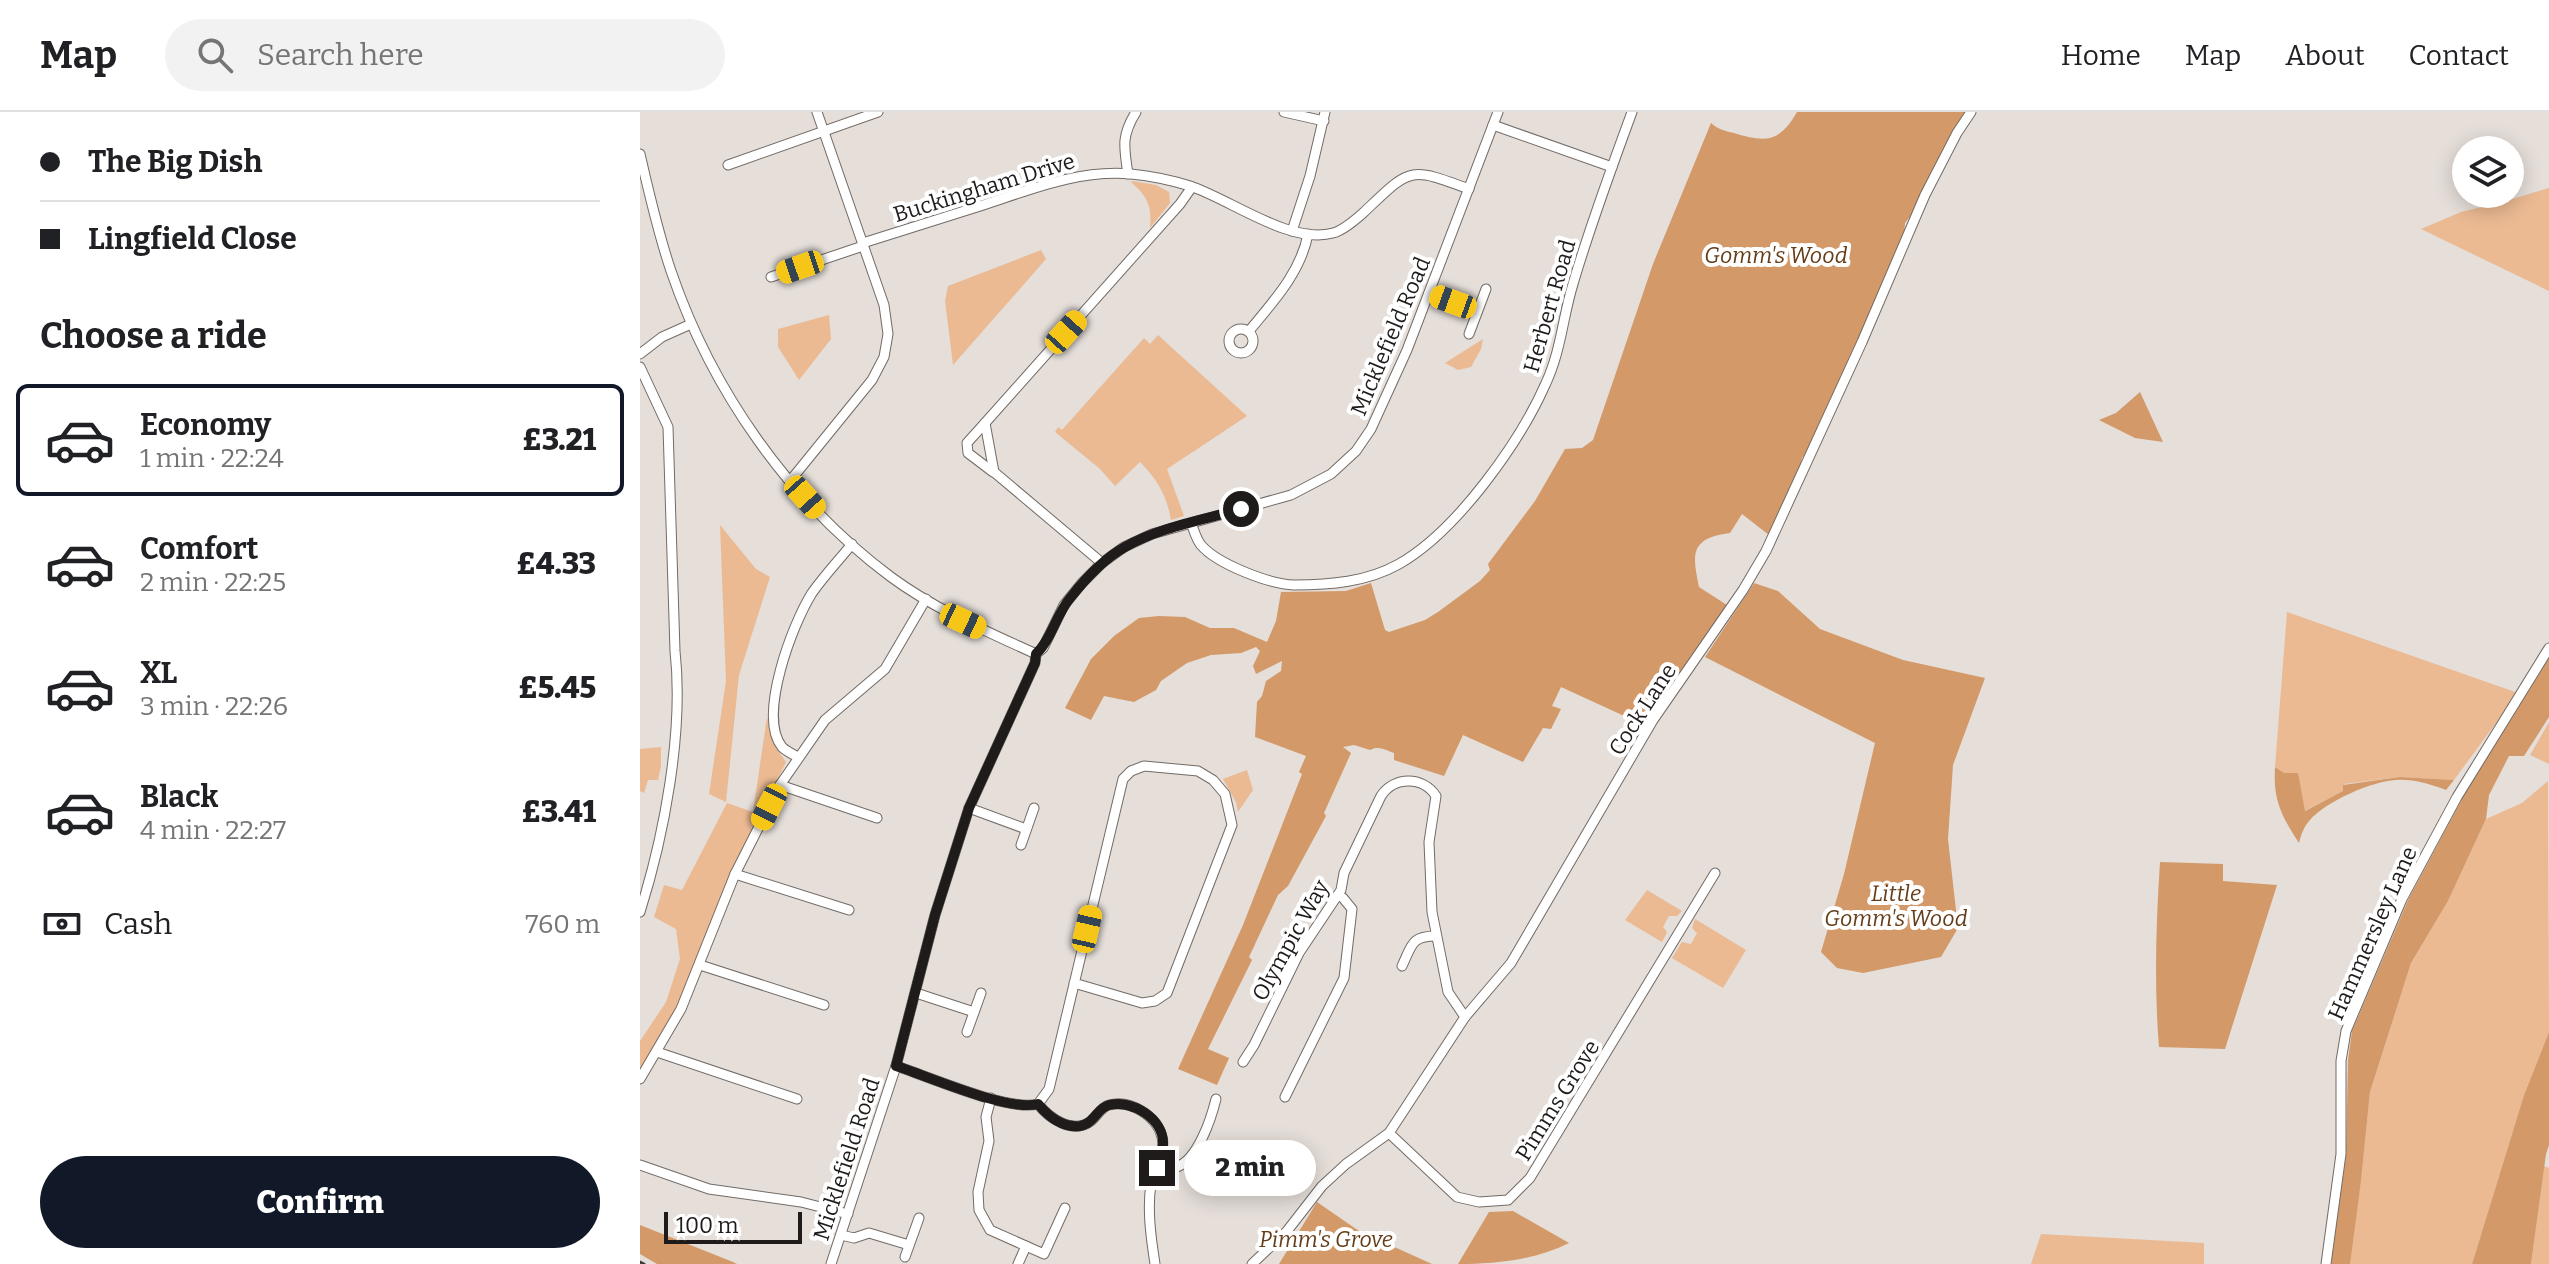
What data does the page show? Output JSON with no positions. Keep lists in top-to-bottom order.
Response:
{
  "streets": {
    "street": [
      "Buckingham Drive",
      "Herbert Road",
      "Micklefield Road",
      "Cock Lane",
      "Hammersley Lane",
      "Olympic Way",
      "Pimms Grove"
    ]
  },
  "crossings": [
    ["Buckingham Drive", "Micklefield Road"],
    ["Herbert Road", "Micklefield Road"],
    ["Cock Lane", "Olympic Way"],
    ["Cock Lane", "Pimms Grove"]
  ],
  "parks": ["Gomm's Wood", "Little Gomm's Wood", "Pimm's Grove"],
  "scale_bar": "100 m",
  "page": {
    "header": "Map",
    "search": "Search here",
    "nav": [
      "Home",
      "Map",
      "About",
      "Contact"
    ],
    "banner": ["The Big Dish", "Lingfield Close"],
    "heading": "Choose a ride",
    "list": [
      {
        "name": "Economy",
        "note": "1 min · 22:24",
        "value": "£3.21"
      },
      {
        "name": "Comfort",
        "note": "2 min · 22:25",
        "value": "£4.33"
      },
      {
        "name": "XL",
        "note": "3 min · 22:26",
        "value": "£5.45"
      },
      {
        "name": "Black",
        "note": "4 min · 22:27",
        "value": "£3.41"
      }
    ],
    "pay": ["Cash", "760 m"],
    "buttons": "Confirm",
    "bubble": "2 min",
    "scale": "100 m"
  }
}
